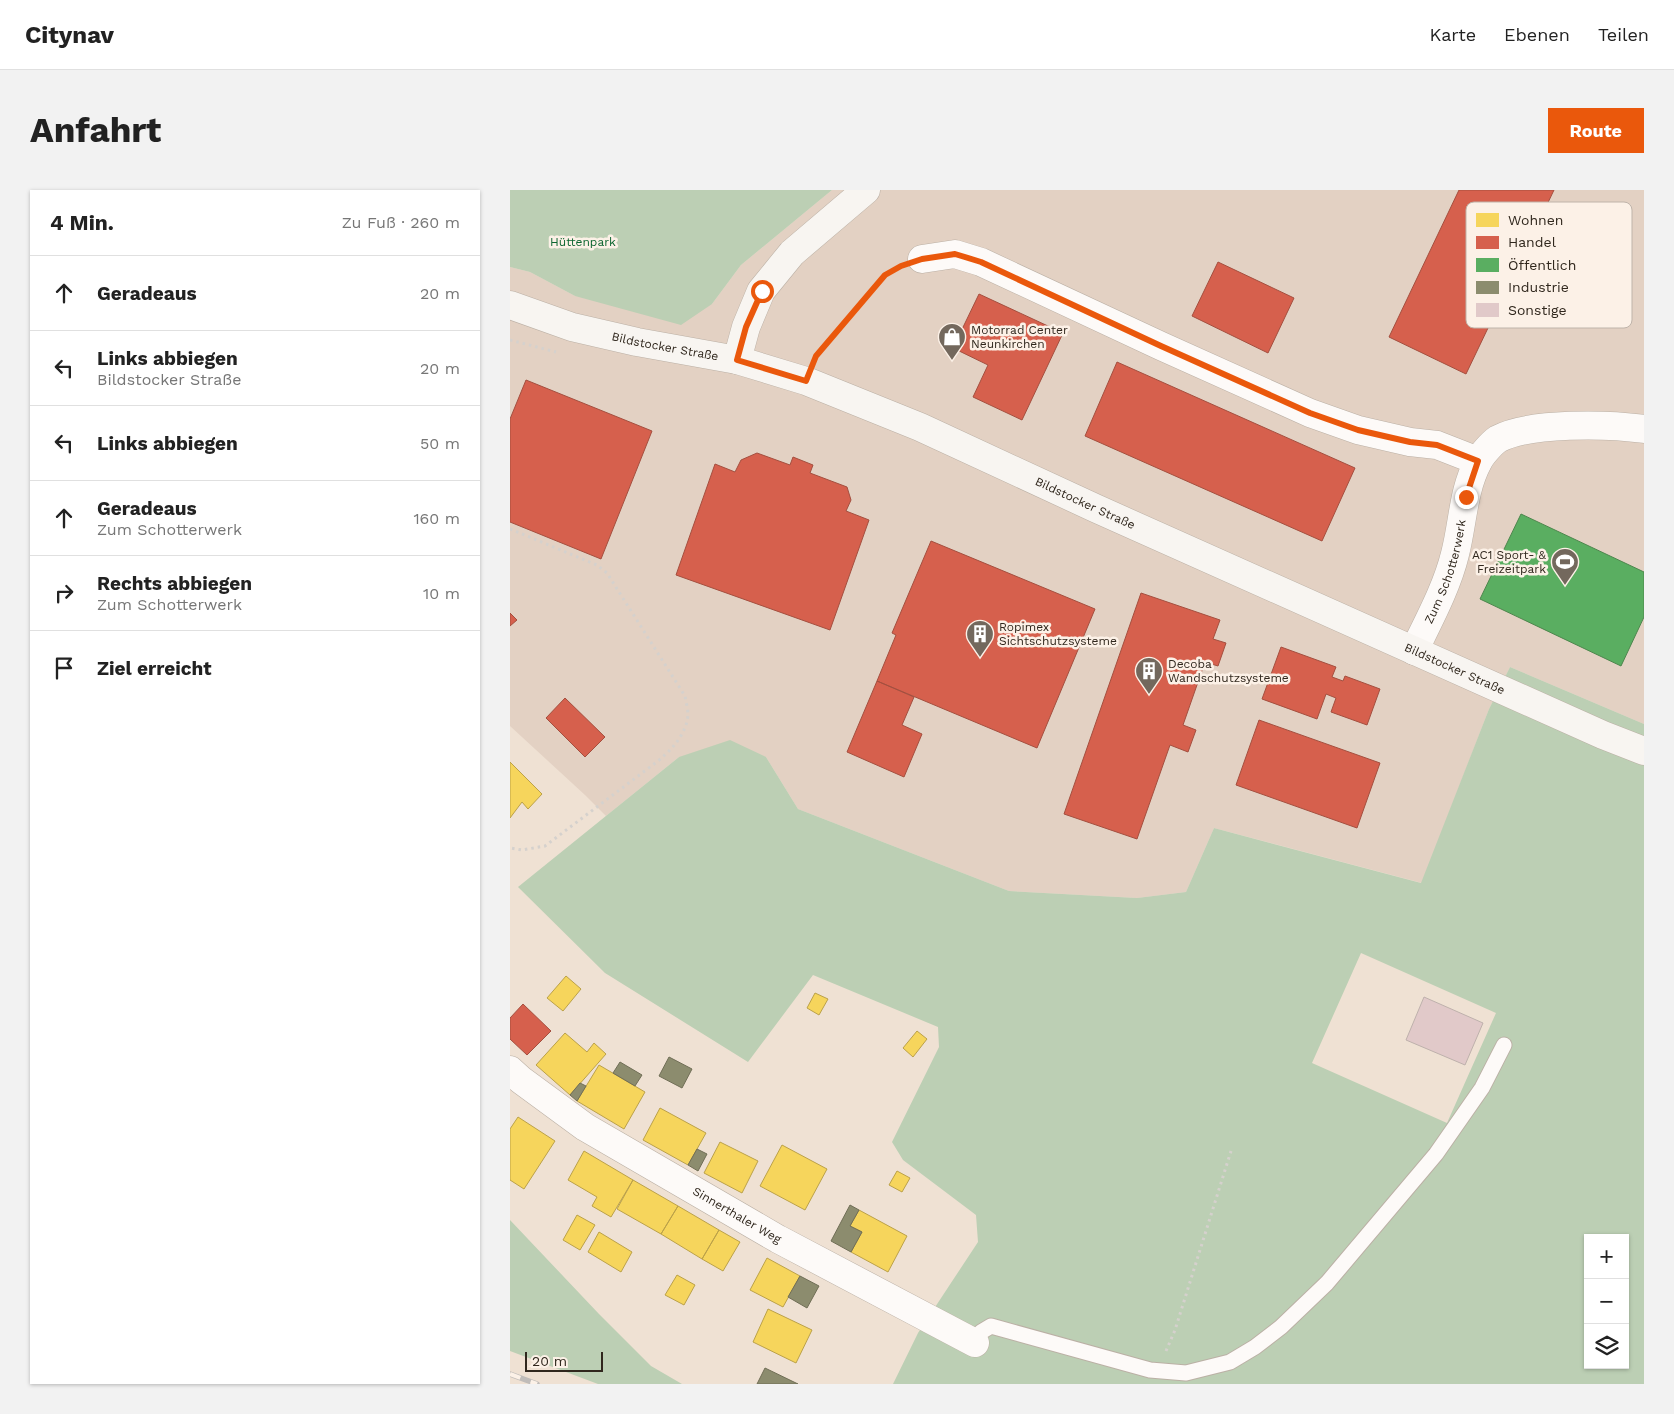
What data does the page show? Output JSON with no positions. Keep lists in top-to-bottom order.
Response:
{
  "streets": {
    "main road": ["Bildstocker Straße"],
    "street": ["Zum Schotterwerk", "Sinnerthaler Weg"]
  },
  "crossings": [
    ["Bildstocker Straße", "Zum Schotterwerk"]
  ],
  "parks": ["Hüttenpark"],
  "places": {
    "shop": ["Motorrad Center Neunkirchen"],
    "sports": ["AC1 Sport- & Freizeitpark"],
    "building": ["Ropimex Sichtschutzsysteme", "Decoba Wandschutzsysteme"]
  },
  "legend": [
    "Wohnen",
    "Handel",
    "Öffentlich",
    "Industrie",
    "Sonstige"
  ],
  "scale_bar": "20 m",
  "page": {
    "header": "Citynav",
    "nav": ["Karte", "Ebenen", "Teilen"],
    "buttons": "Route",
    "title": "Anfahrt",
    "heading": ["4 Min.", "Zu Fuß · 260 m"],
    "list": [
      ["Geradeaus", "20 m"],
      ["Links abbiegen", "Bildstocker Straße", "20 m"],
      ["Links abbiegen", "50 m"],
      ["Geradeaus", "Zum Schotterwerk", "160 m"],
      ["Rechts abbiegen", "Zum Schotterwerk", "10 m"],
      "Ziel erreicht"
    ],
    "map_buttons": ["+", "−"],
    "scale": "20 m"
  }
}
